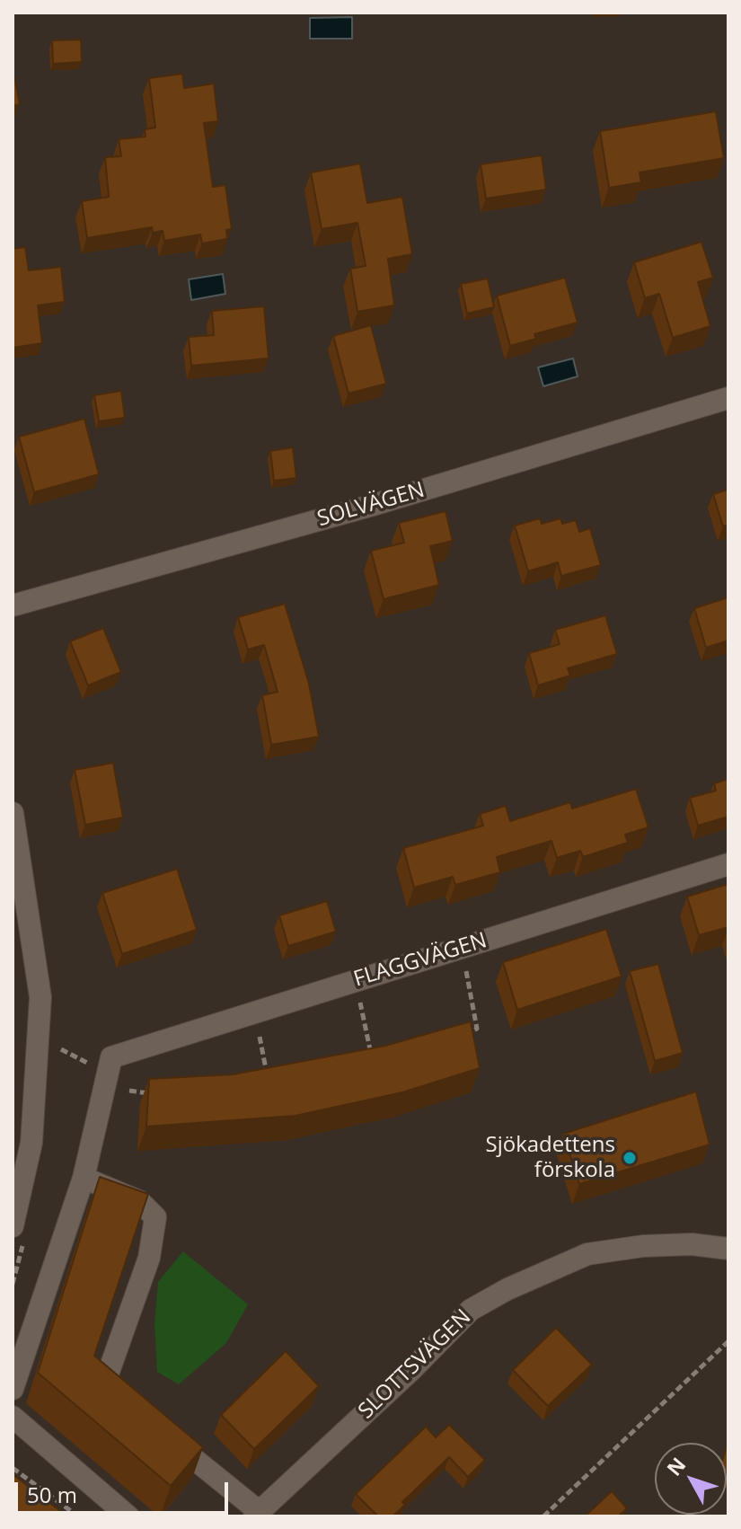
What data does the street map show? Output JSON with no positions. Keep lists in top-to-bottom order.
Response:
{
  "streets": {
    "street": ["SOLVÄGEN", "FLAGGVÄGEN", "SLOTTSVÄGEN"]
  },
  "places": ["Sjökadettens förskola"],
  "scale_bar": "50 m",
  "north": "top left"
}
